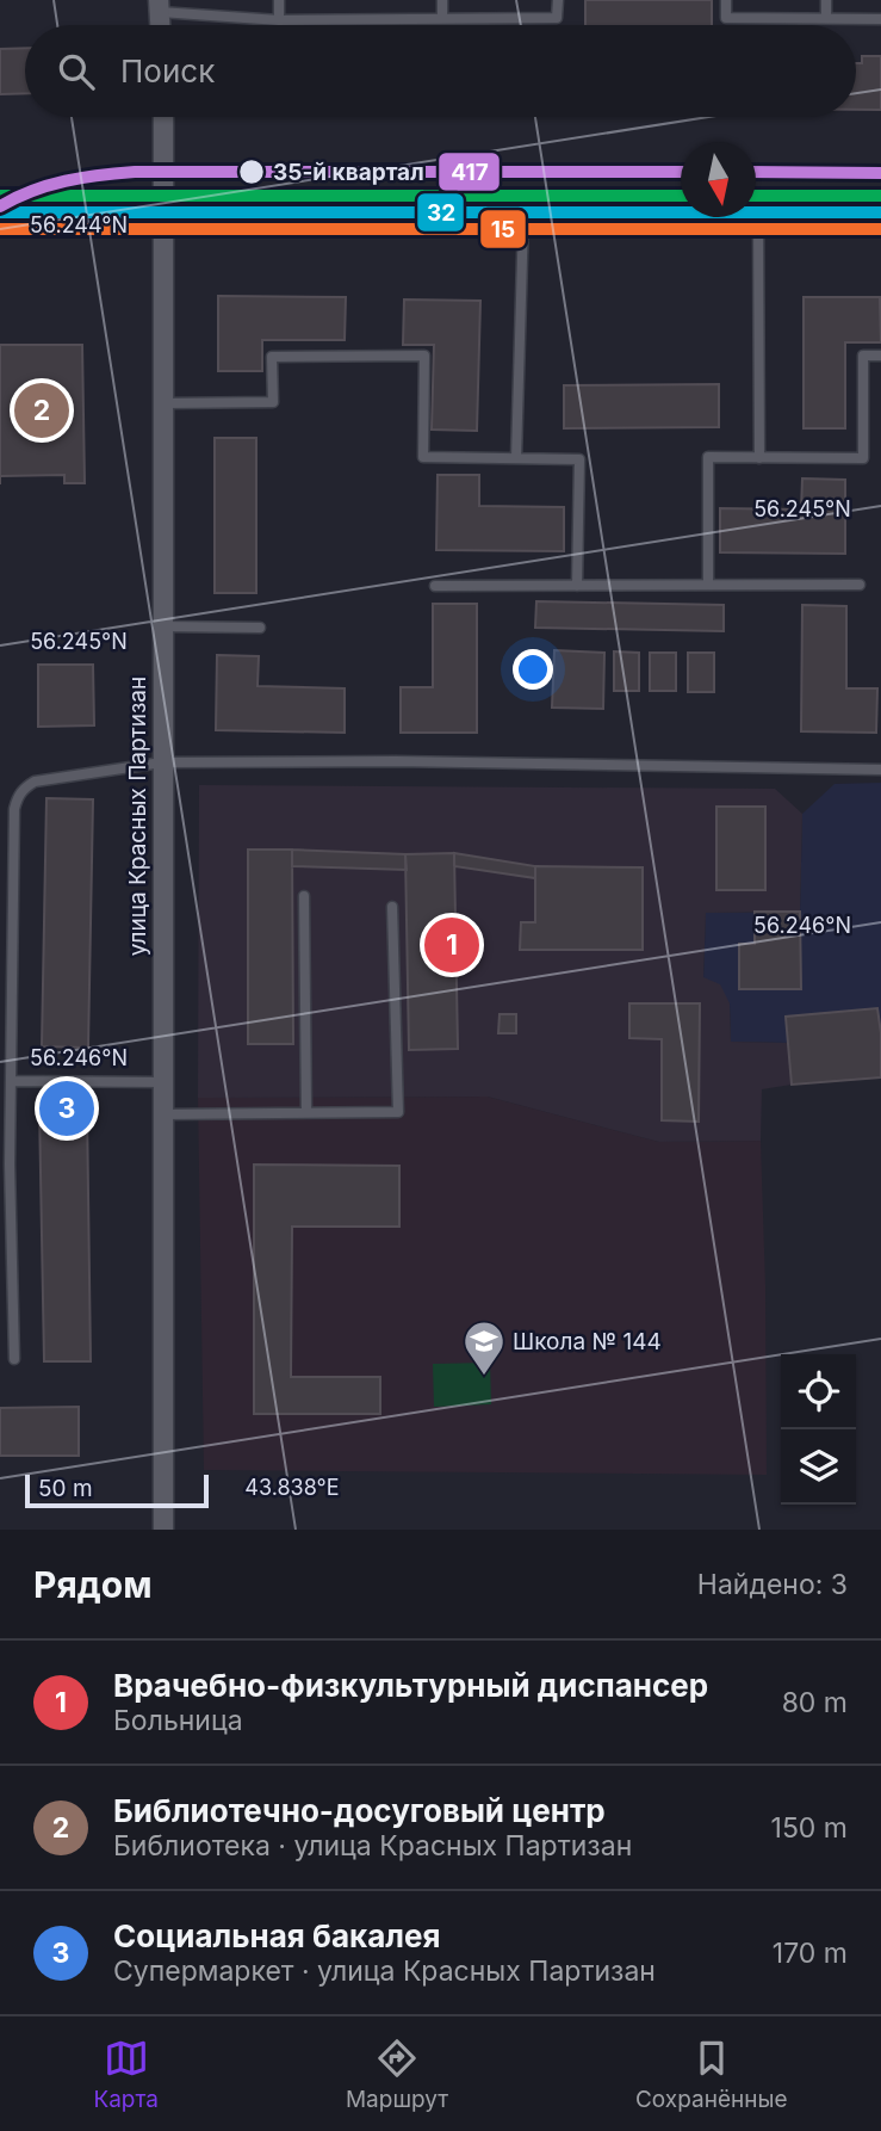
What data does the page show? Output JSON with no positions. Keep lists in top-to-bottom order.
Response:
{
  "streets": {
    "street": ["улица Красных Партизан"]
  },
  "places": {
    "other": ["35-й квартал"],
    "school or university": ["Школа № 144"]
  },
  "lines": ["transit line 417", "transit line 32", "transit line 15"],
  "scale_bar": "50 m",
  "north": "bottom",
  "page": {
    "search": "Поиск",
    "pins": ["2", "1", "3"],
    "scale": "50 m",
    "heading": ["Рядом", "Найдено: 3"],
    "list": [
      {
        "mark": "1",
        "name": "Врачебно-физкультурный диспансер",
        "note": "Больница",
        "value": "80 m"
      },
      {
        "mark": "2",
        "name": "Библиотечно-досуговый центр",
        "note": "Библиотека · улица Красных Партизан",
        "value": "150 m"
      },
      {
        "mark": "3",
        "name": "Социальная бакалея",
        "note": "Супермаркет · улица Красных Партизан",
        "value": "170 m"
      }
    ],
    "nav": ["Карта", "Маршрут", "Сохранённые"]
  },
  "coordinates": [
    "56.244°N",
    "56.245°N",
    "56.246°N",
    "43.838°E"
  ]
}
